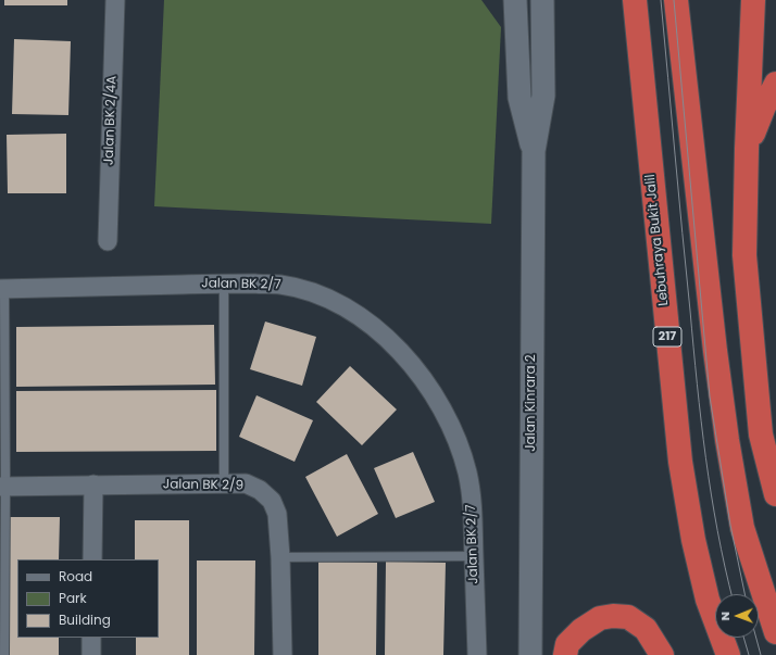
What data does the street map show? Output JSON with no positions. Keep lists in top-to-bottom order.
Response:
{
  "streets": {
    "highway": ["Lebuhraya Bukit Jalil", "217"],
    "street": [
      "Jalan BK 2/4A",
      "Jalan BK 2/7",
      "Jalan Kinrara 2",
      "Jalan BK 2/9"
    ]
  },
  "legend": ["Road", "Park", "Building"],
  "north": "left"
}
